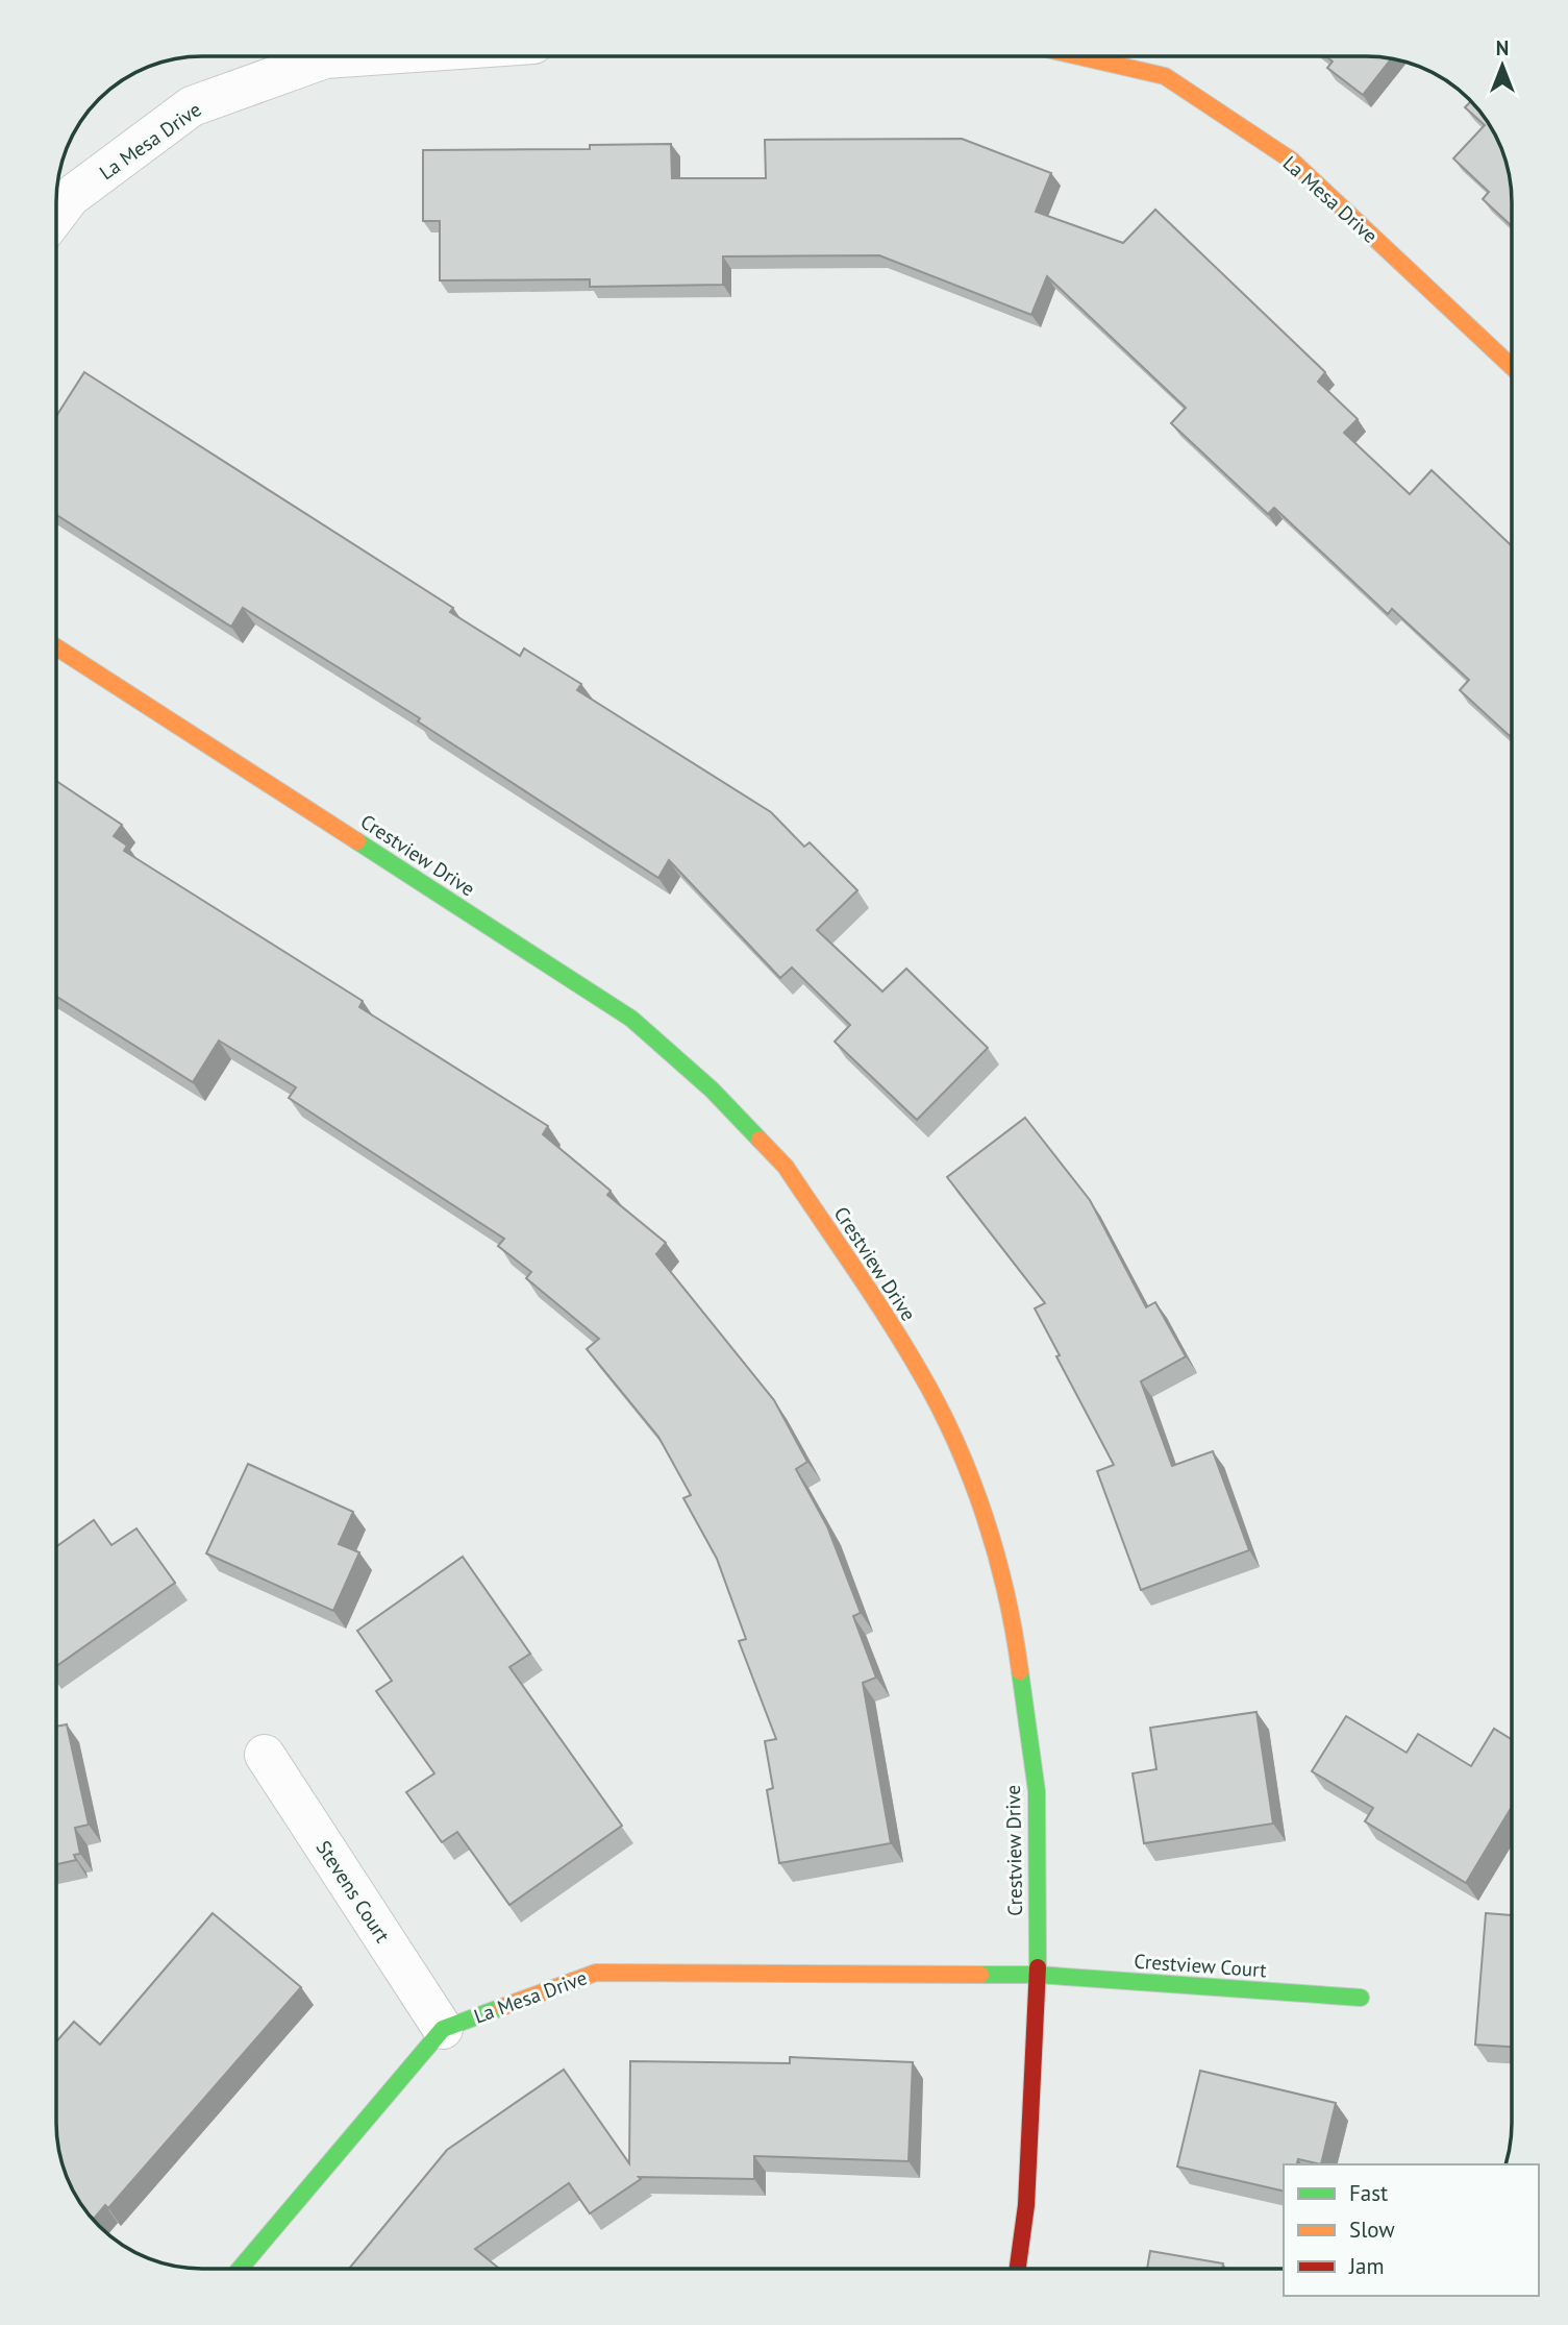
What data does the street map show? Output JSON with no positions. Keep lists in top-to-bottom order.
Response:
{
  "streets": {
    "main road": ["La Mesa Drive", "Crestview Drive", "Crestview Court"],
    "street": ["Stevens Court"]
  },
  "crossings": [
    ["La Mesa Drive", "Crestview Drive"],
    ["La Mesa Drive", "Stevens Court"],
    ["La Mesa Drive", "Crestview Court"],
    ["Crestview Drive", "Crestview Court"]
  ],
  "legend": ["Fast", "Slow", "Jam"],
  "north": "top"
}
